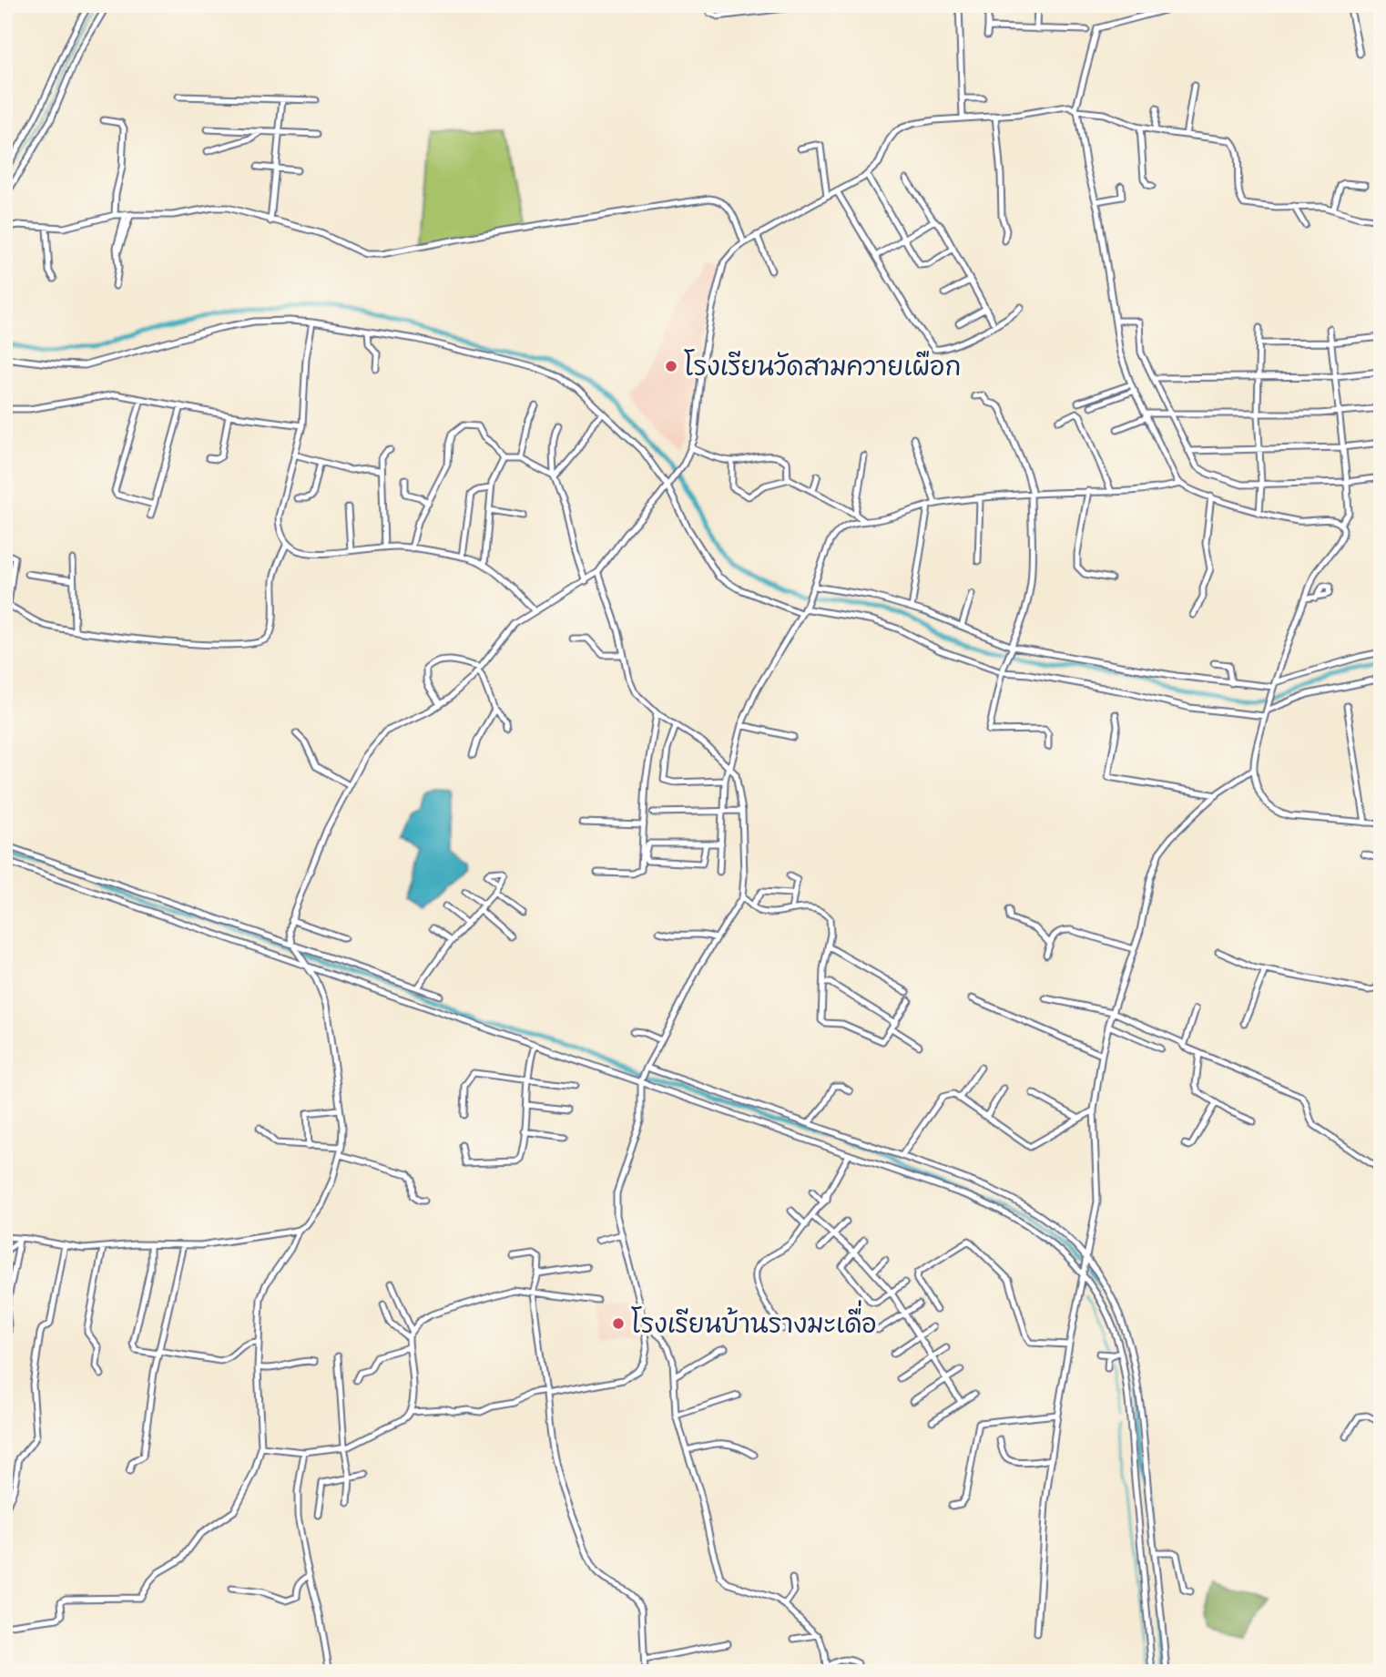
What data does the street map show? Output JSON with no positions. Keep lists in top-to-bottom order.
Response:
{
  "places": ["โรงเรียนวัดสามควายเผือก", "โรงเรียนบ้านรางมะเดื่อ"]
}
